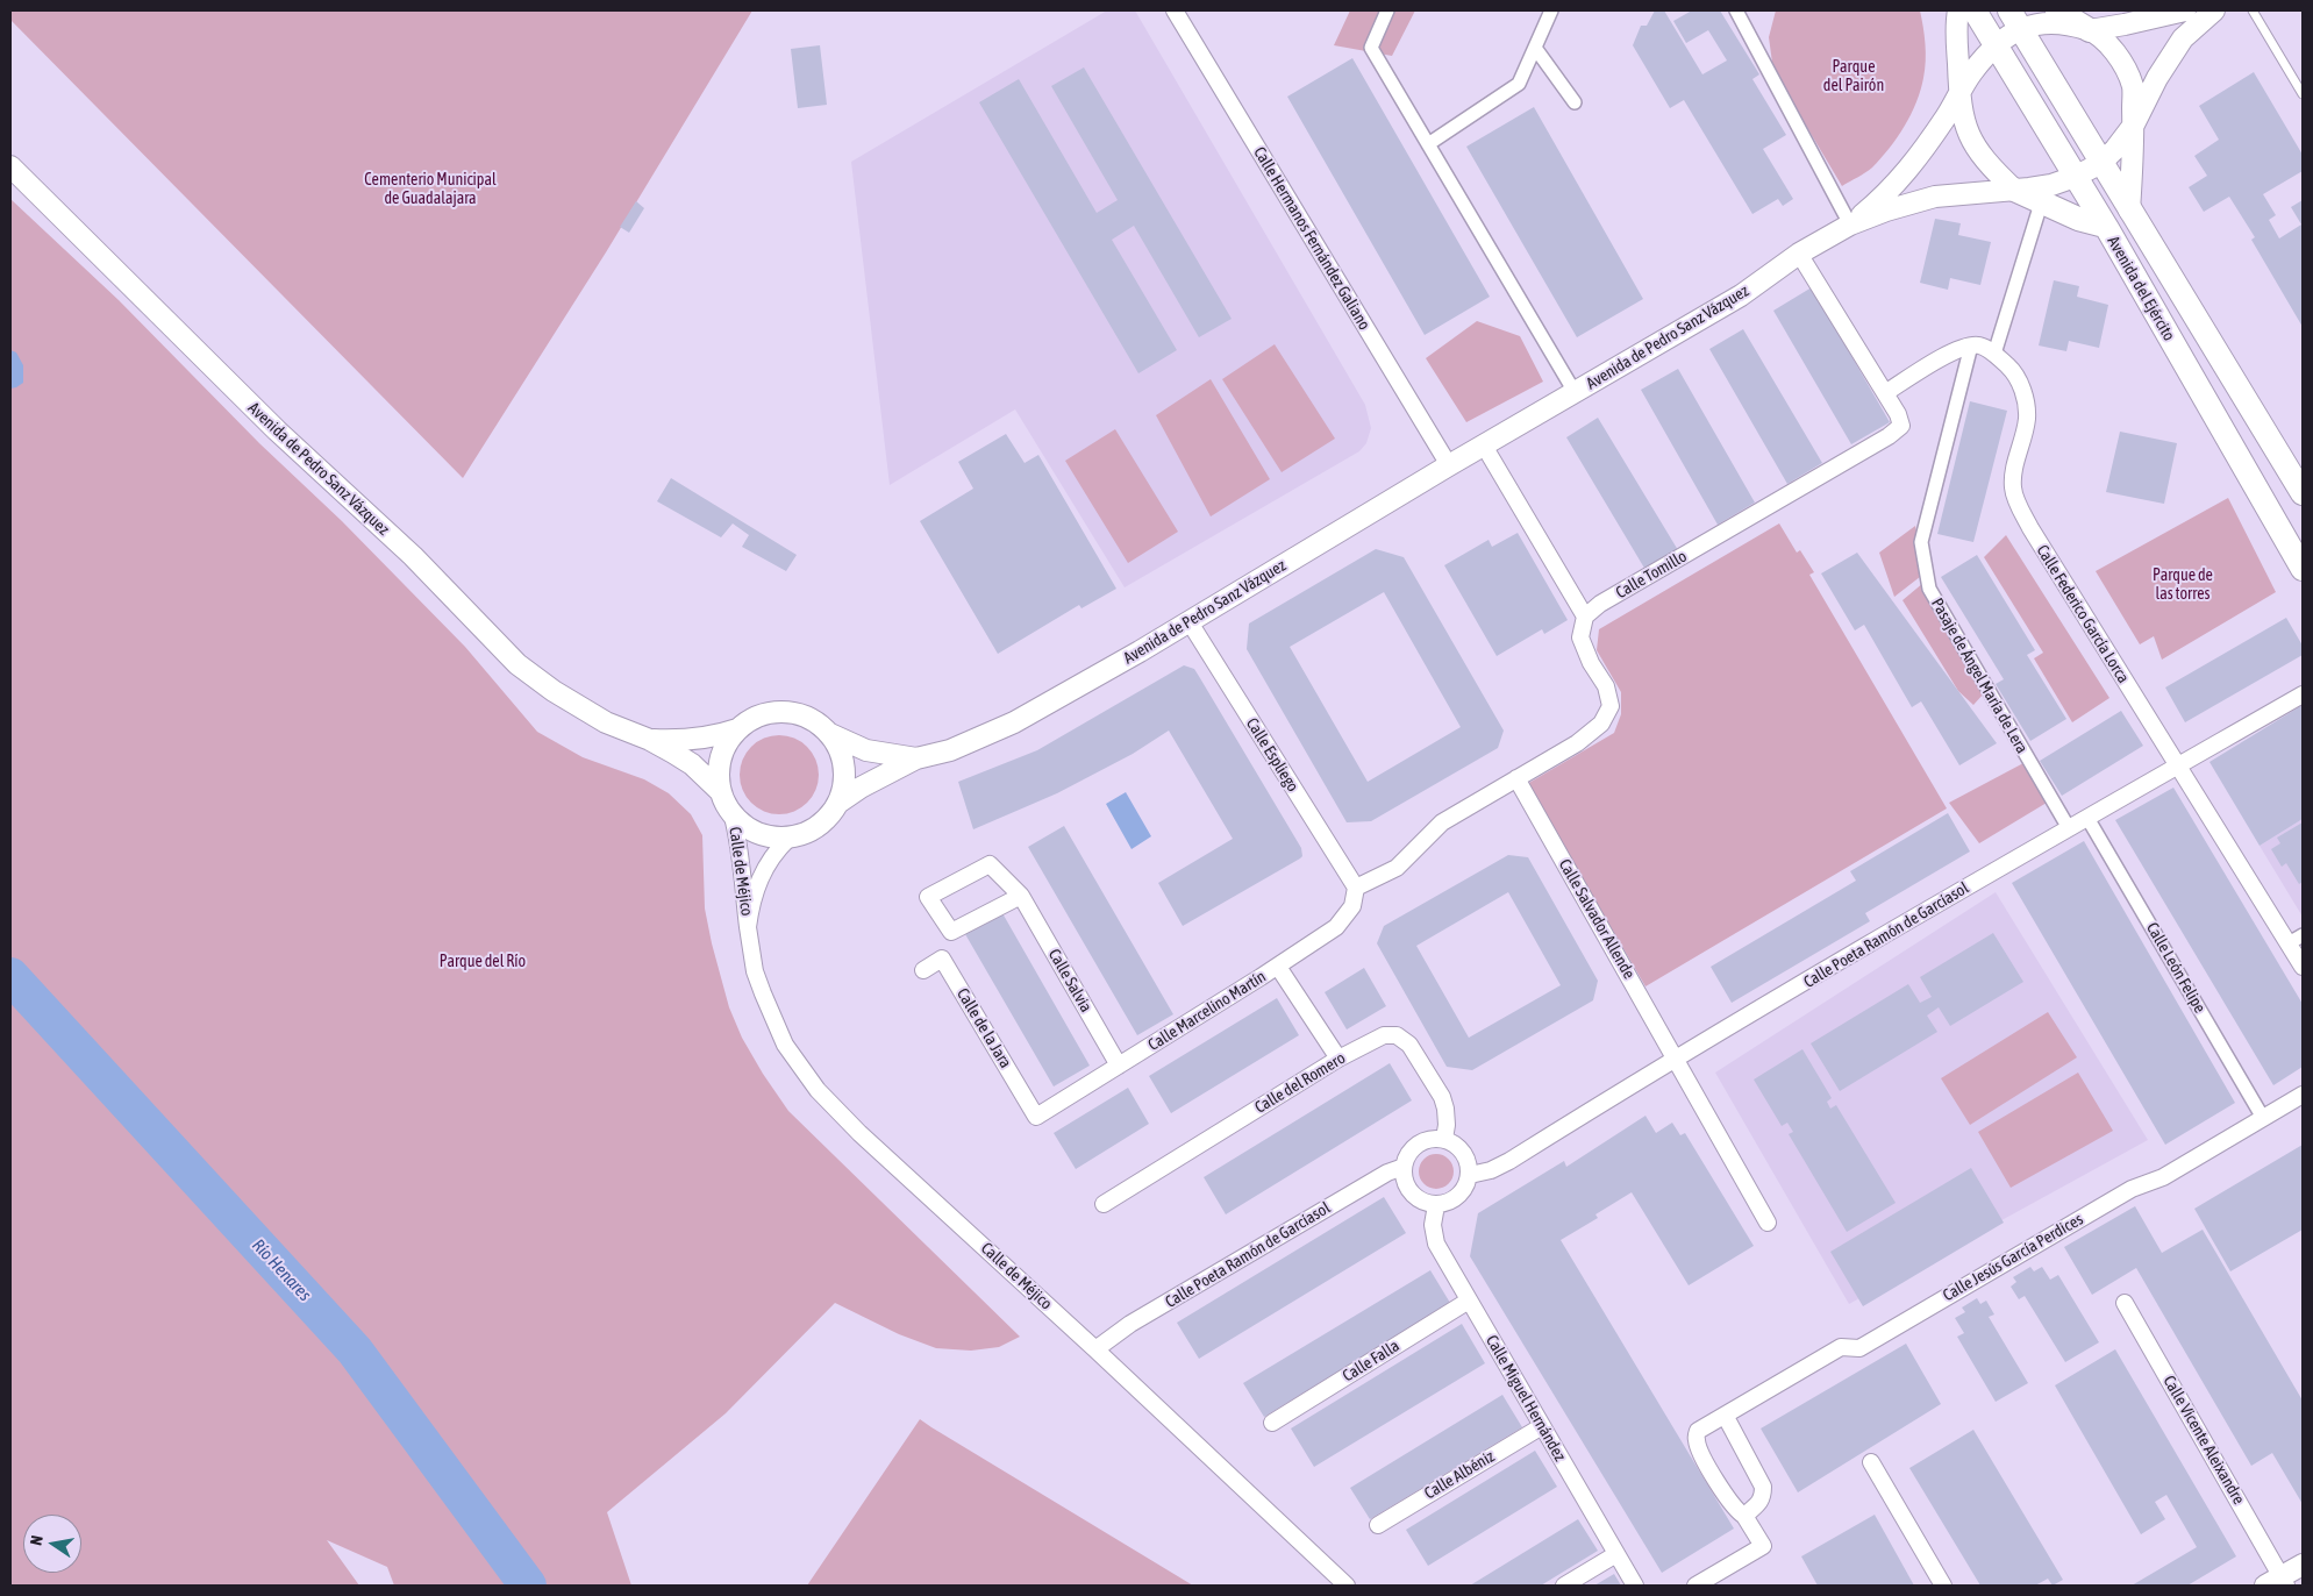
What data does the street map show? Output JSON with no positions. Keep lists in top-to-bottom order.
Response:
{
  "streets": {
    "main road": ["Avenida del Ejército"],
    "street": [
      "Calle Hermanos Fernández Galiano",
      "Avenida de Pedro Sanz Vázquez",
      "Calle Tomillo",
      "Calle Federico García Lorca",
      "Pasaje de Ángel María de Lera",
      "Calle Espliego",
      "Calle de Méjico",
      "Calle Salvador Allende",
      "Calle Poeta Ramón de Garcíasol",
      "Calle León Felipe",
      "Calle Salvia",
      "Calle Marcelino Martín",
      "Calle de la Jara",
      "Calle del Romero",
      "Calle Jesús García Perdices",
      "Calle Falla",
      "Calle Miguel Hernández",
      "Calle Vicente Aleixandre",
      "Calle Albéniz"
    ]
  },
  "crossings": [
    ["Calle Hermanos Fernández Galiano", "Avenida de Pedro Sanz Vázquez"],
    ["Avenida del Ejército", "Avenida de Pedro Sanz Vázquez"],
    ["Avenida de Pedro Sanz Vázquez", "Calle Tomillo"],
    ["Avenida de Pedro Sanz Vázquez", "Calle Espliego"],
    ["Avenida de Pedro Sanz Vázquez", "Calle de Méjico"],
    ["Calle Federico García Lorca", "Pasaje de Ángel María de Lera"],
    ["Calle Federico García Lorca", "Calle Poeta Ramón de Garcíasol"],
    ["Pasaje de Ángel María de Lera", "Calle Poeta Ramón de Garcíasol"],
    ["Calle Espliego", "Calle Marcelino Martín"],
    ["Calle de Méjico", "Calle Poeta Ramón de Garcíasol"],
    ["Calle Salvador Allende", "Calle Poeta Ramón de Garcíasol"],
    ["Calle Poeta Ramón de Garcíasol", "Calle León Felipe"],
    ["Calle Poeta Ramón de Garcíasol", "Calle del Romero"],
    ["Calle Poeta Ramón de Garcíasol", "Calle Miguel Hernández"],
    ["Calle León Felipe", "Calle Jesús García Perdices"],
    ["Calle Salvia", "Calle Marcelino Martín"],
    ["Calle Marcelino Martín", "Calle de la Jara"],
    ["Calle del Romero", "Calle Miguel Hernández"],
    ["Calle Falla", "Calle Miguel Hernández"],
    ["Calle Miguel Hernández", "Calle Albéniz"]
  ],
  "water": ["Río Henares"],
  "parks": [
    "Parque del Pairón",
    "Cementerio Municipal de Guadalajara",
    "Parque de las torres",
    "Parque del Río"
  ],
  "north": "left"
}
